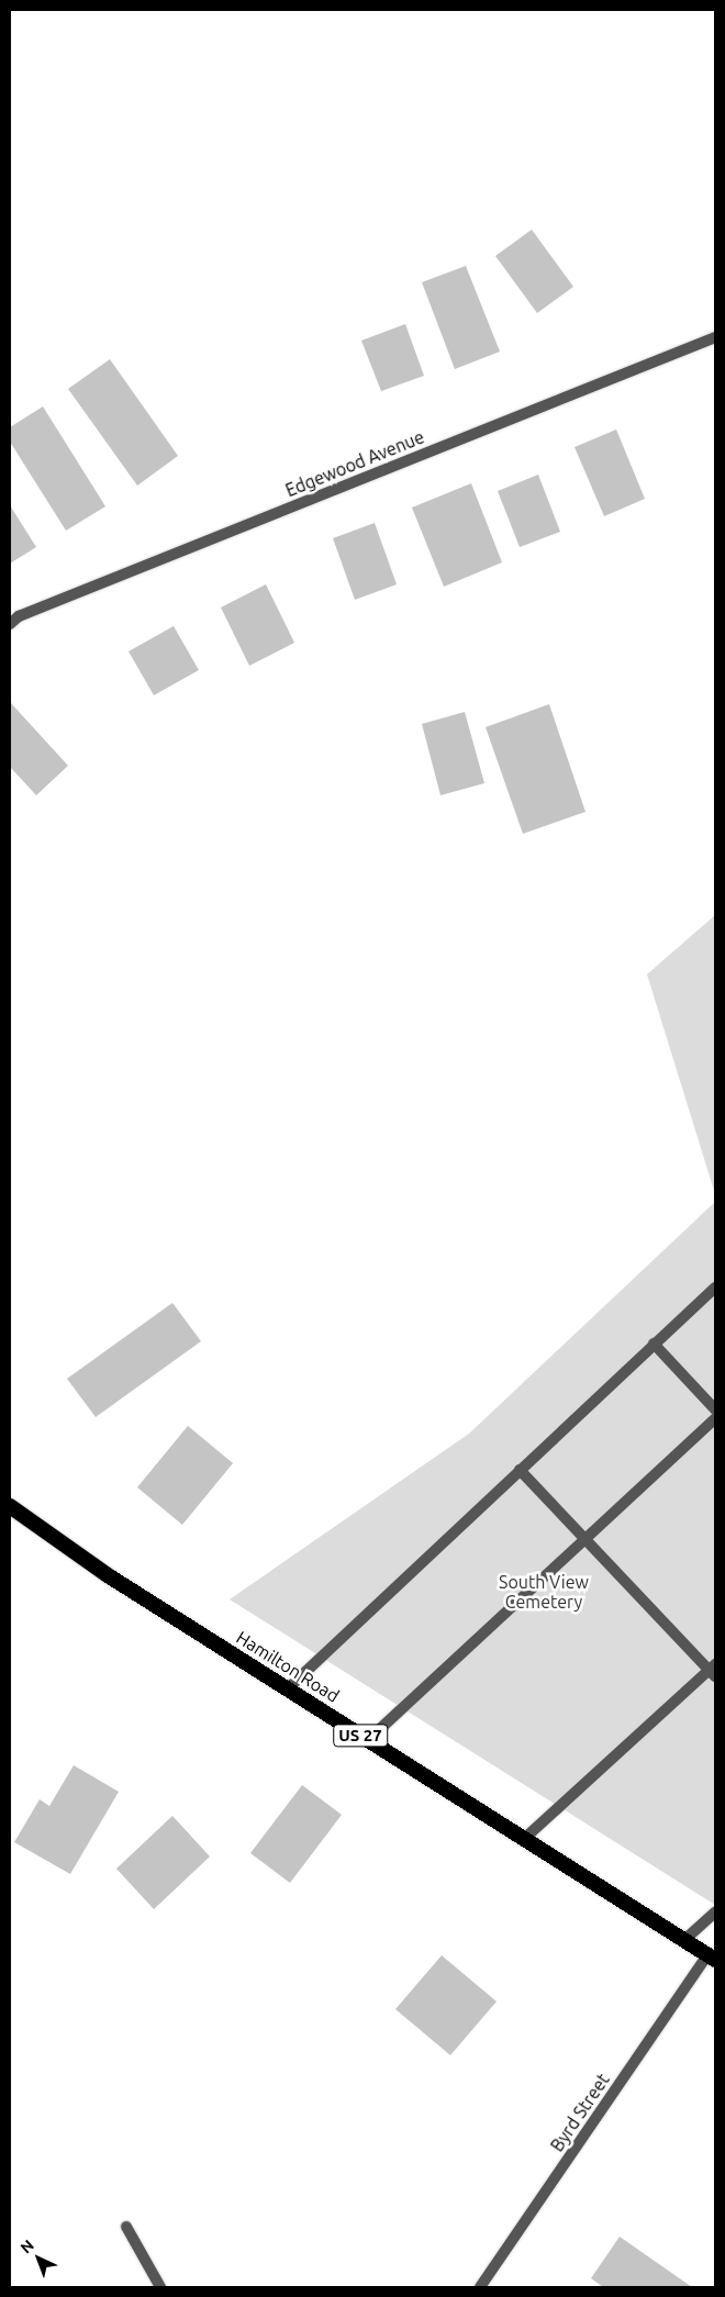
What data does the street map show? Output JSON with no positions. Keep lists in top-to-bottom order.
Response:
{
  "streets": {
    "highway": ["Hamilton Road", "US 27"],
    "street": ["Edgewood Avenue", "Byrd Street"]
  },
  "crossings": [
    ["Hamilton Road", "Byrd Street"]
  ],
  "parks": ["South View Cemetery"],
  "north": "top left"
}
